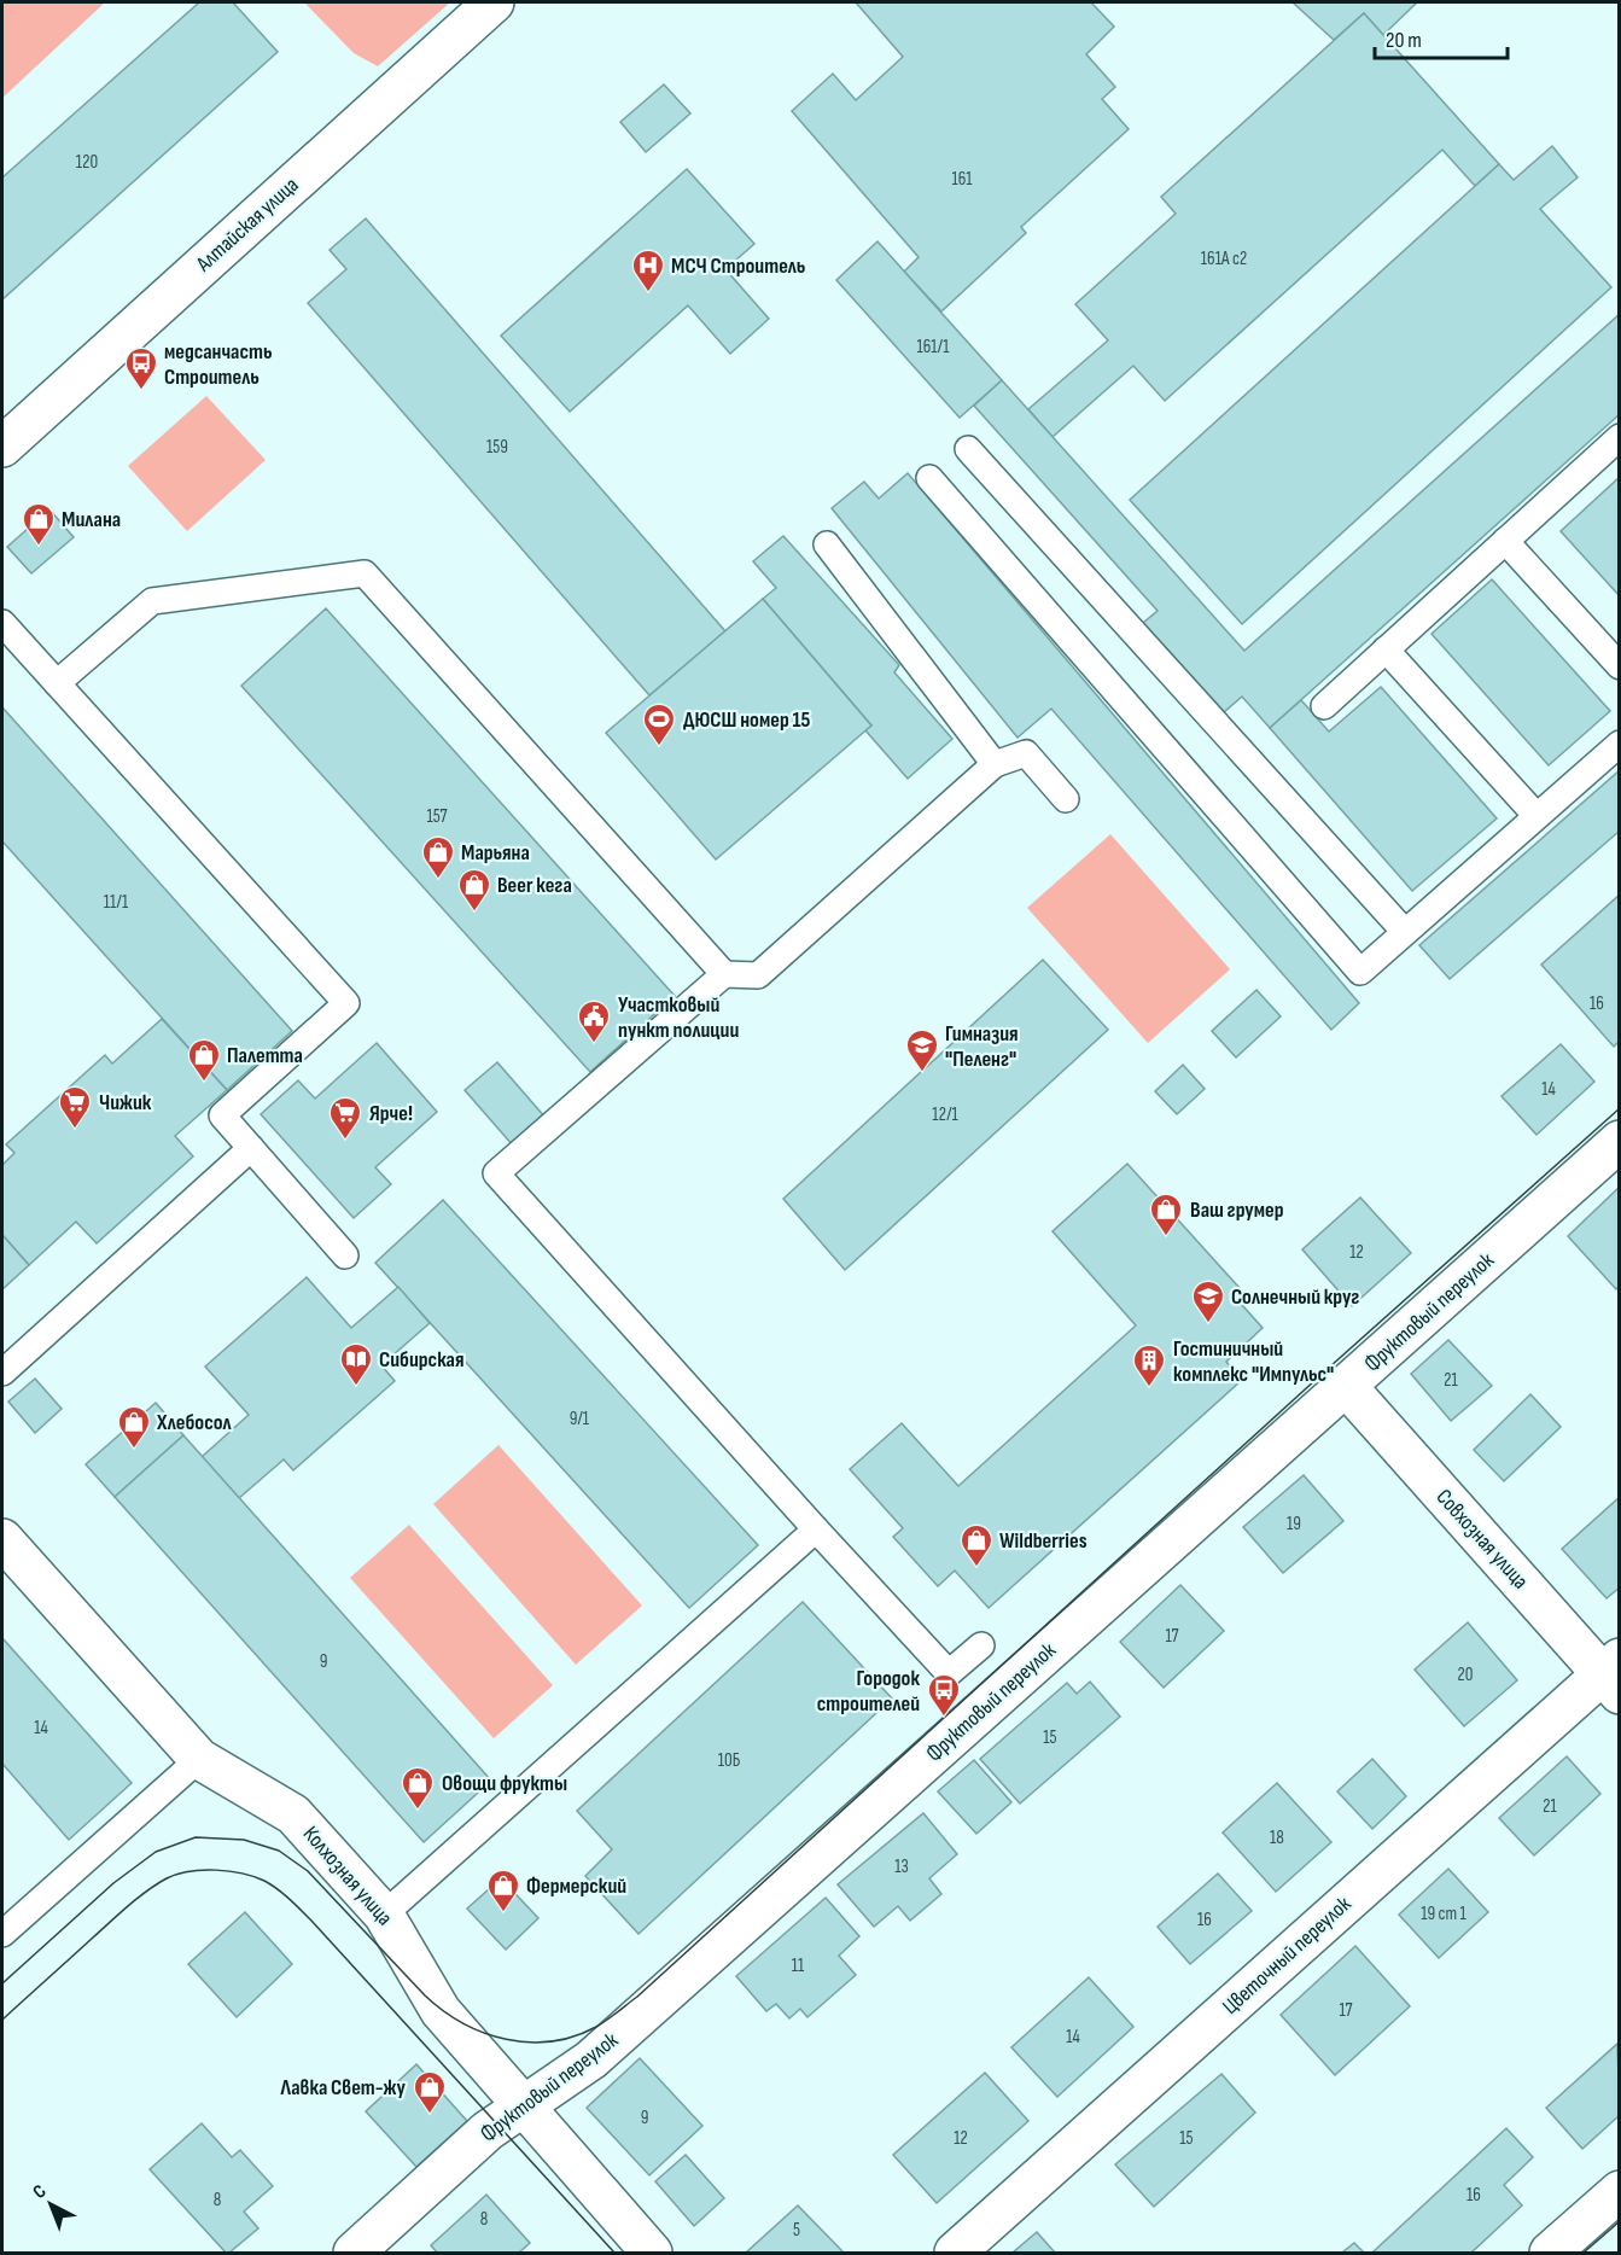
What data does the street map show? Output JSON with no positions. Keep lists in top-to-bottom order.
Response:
{
  "streets": {
    "street": [
      "Алтайская улица",
      "Фруктовый переулок",
      "Совхозная улица",
      "Колхозная улица",
      "Цветочный переулок"
    ]
  },
  "crossings": [
    ["Фруктовый переулок", "Совхозная улица"],
    ["Фруктовый переулок", "Колхозная улица"],
    ["Совхозная улица", "Цветочный переулок"]
  ],
  "places": {
    "hospital": ["МСЧ Строитель"],
    "bus stop": ["медсанчасть Строитель", "Городок строителей"],
    "shop": [
      "Милана",
      "Марьяна",
      "Beer кега",
      "Палетта",
      "Ваш грумер",
      "Хлебосол",
      "Wildberries",
      "Овощи фрукты",
      "Фермерский",
      "Лавка Свет-жу"
    ],
    "sports": ["ДЮСШ номер 15"],
    "public building": ["Участковый пункт полиции"],
    "school or university": ["Гимназия \"Пеленг\"", "Солнечный круг"],
    "supermarket": ["Чижик", "Ярче!"],
    "library": ["Сибирская"],
    "building": ["Гостиничный комплекс \"Импульс\""]
  },
  "house_numbers": [
    "120",
    "161",
    "161А с2",
    "161/1",
    "159",
    "157",
    "11/1",
    "16",
    "14",
    "12/1",
    "12",
    "21",
    "9/1",
    "19",
    "17",
    "9",
    "20",
    "14",
    "15",
    "10Б",
    "21",
    "18",
    "13",
    "19 ст 1",
    "16",
    "11",
    "17",
    "14",
    "9",
    "12",
    "15",
    "16",
    "8",
    "8",
    "5"
  ],
  "scale_bar": "20 m",
  "north": "top left"
}
